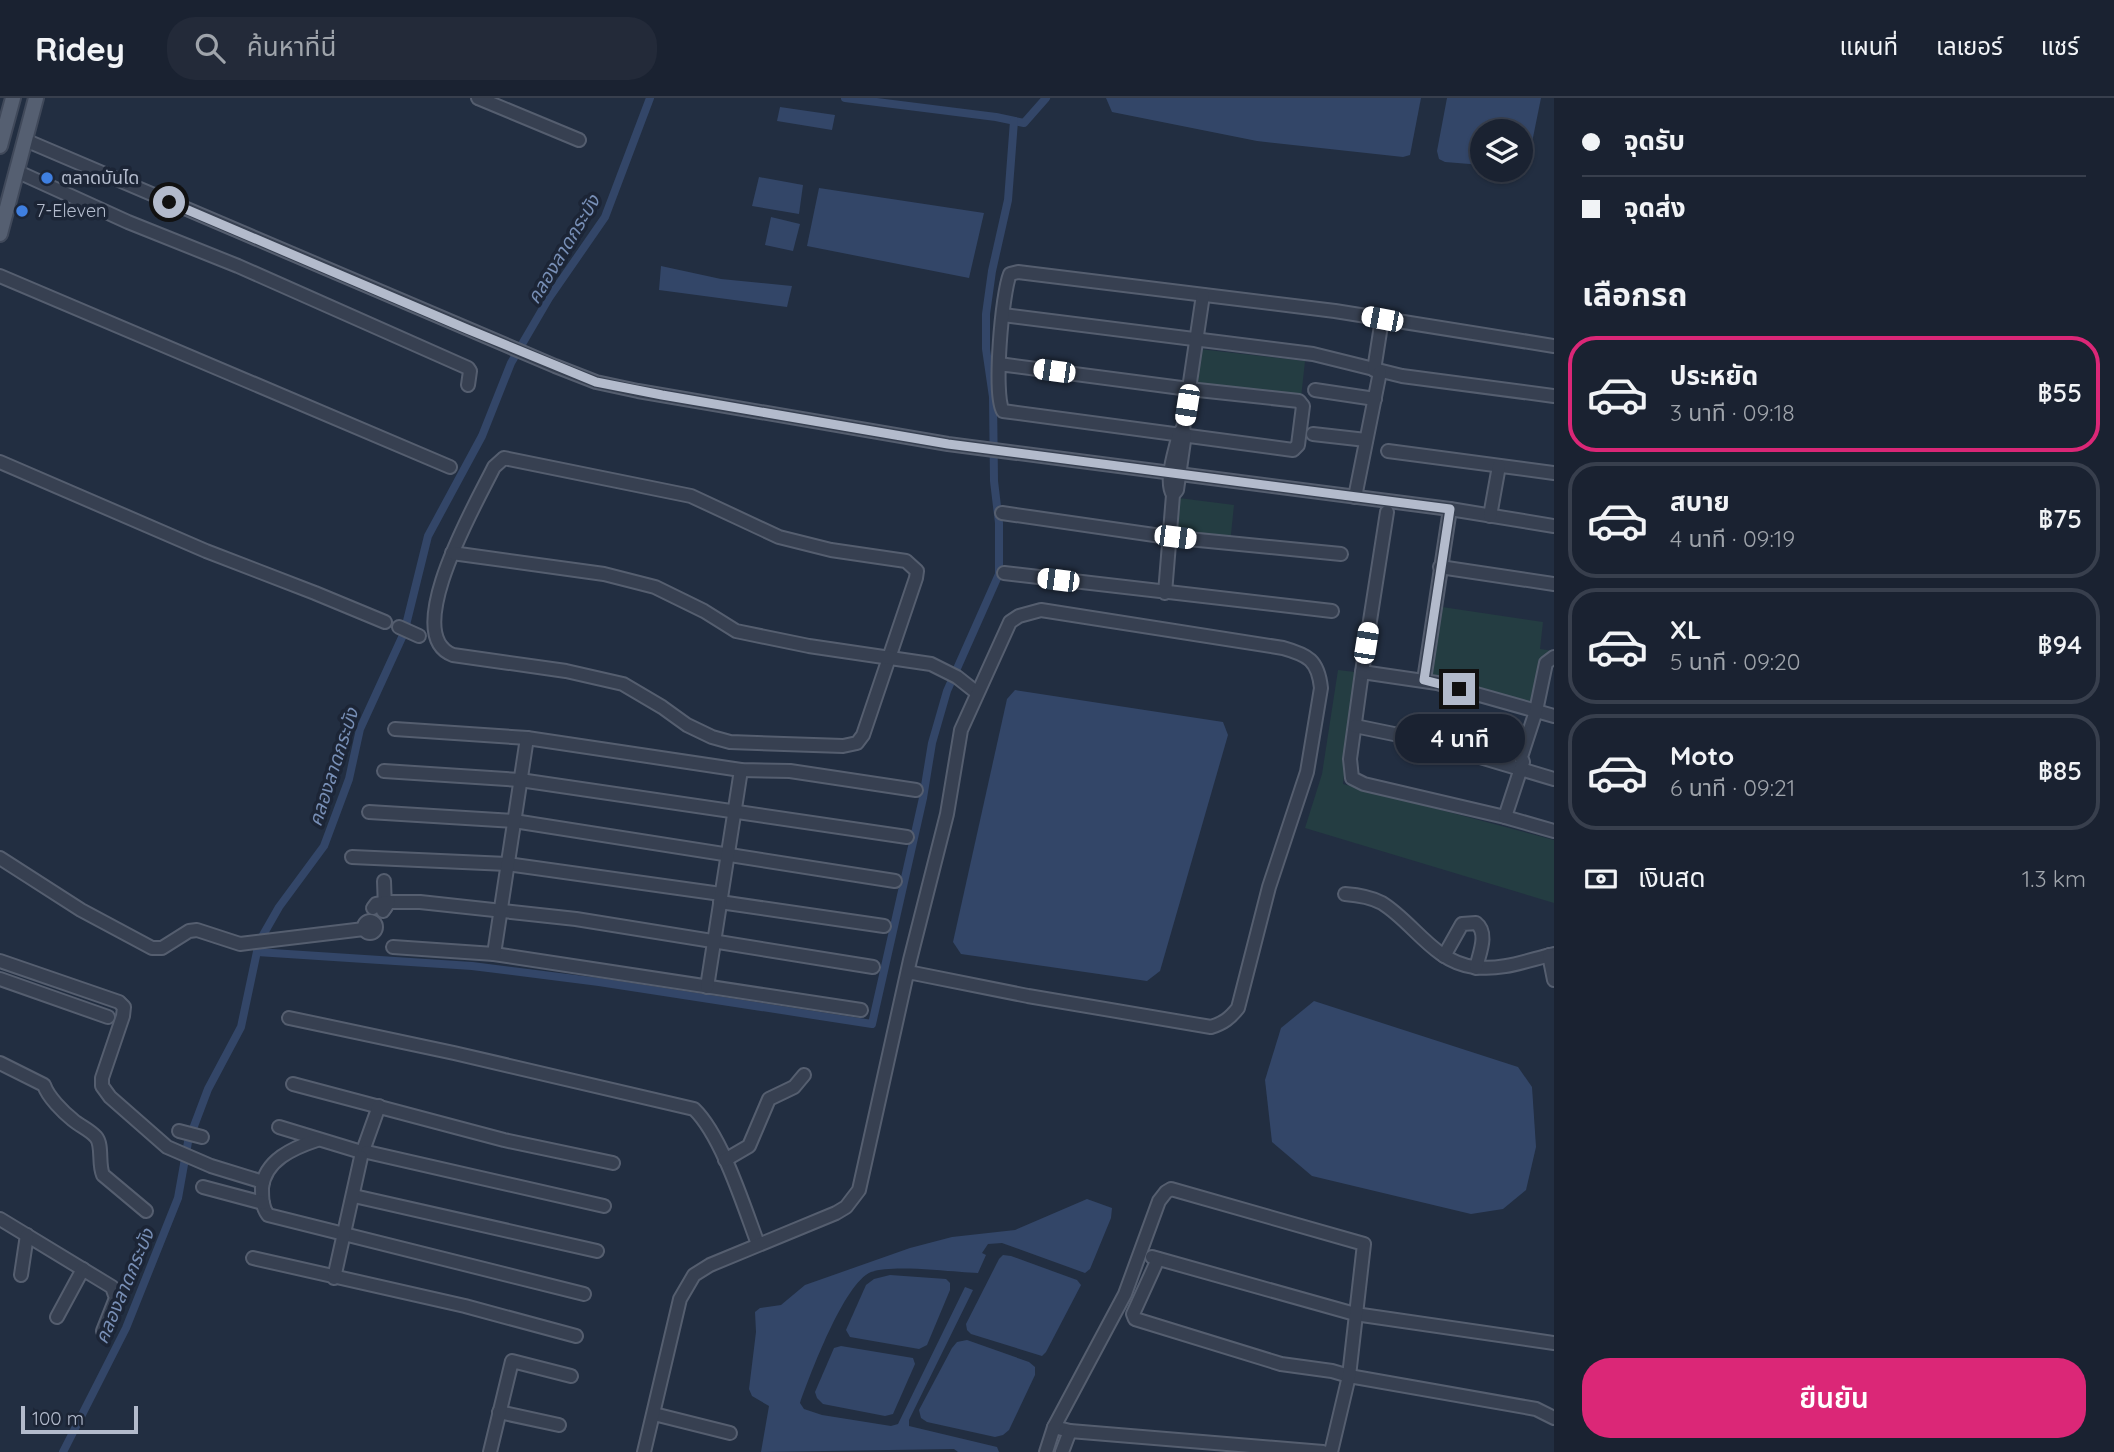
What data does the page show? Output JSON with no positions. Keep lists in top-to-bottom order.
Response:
{
  "water": ["คลองลาดกระบัง"],
  "places": ["ตลาดบันได", "7-Eleven"],
  "scale_bar": "100 m",
  "page": {
    "header": "Ridey",
    "search": "ค้นหาที่นี่",
    "nav": ["แผนที่", "เลเยอร์", "แชร์"],
    "banner": ["จุดรับ", "จุดส่ง"],
    "heading": "เลือกรถ",
    "list": [
      {
        "name": "ประหยัด",
        "note": "3 นาที · 09:18",
        "value": "฿55"
      },
      {
        "name": "สบาย",
        "note": "4 นาที · 09:19",
        "value": "฿75"
      },
      {
        "name": "XL",
        "note": "5 นาที · 09:20",
        "value": "฿94"
      },
      {
        "name": "Moto",
        "note": "6 นาที · 09:21",
        "value": "฿85"
      }
    ],
    "bubble": "4 นาที",
    "pay": ["เงินสด", "1.3 km"],
    "buttons": "ยืนยัน",
    "scale": "100 m"
  }
}
